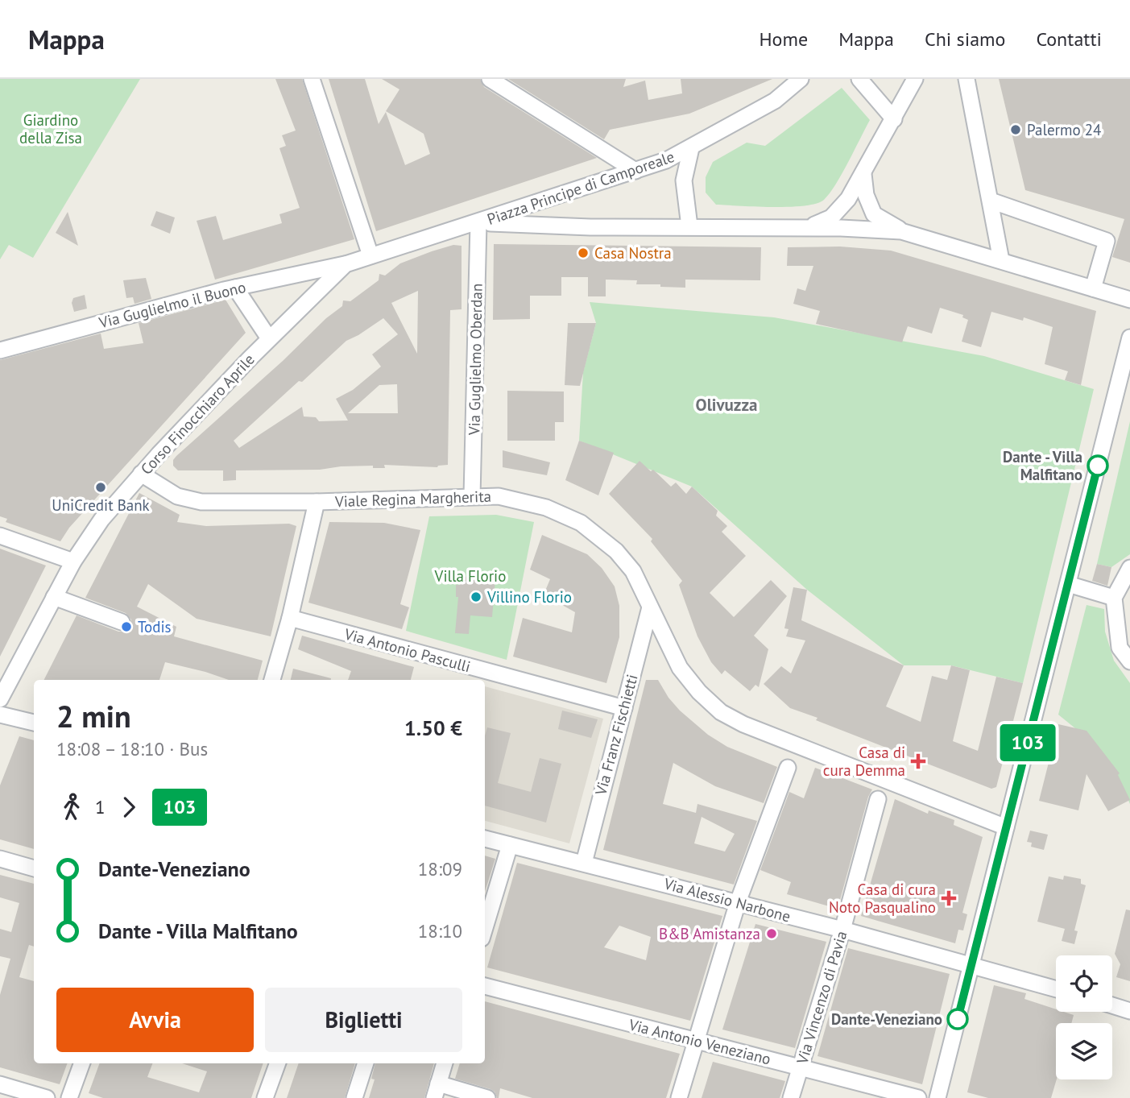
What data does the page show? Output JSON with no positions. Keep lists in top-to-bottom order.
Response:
{
  "streets": {
    "street": [
      "Piazza Principe di Camporeale",
      "Via Guglielmo il Buono",
      "Via Guglielmo Oberdan",
      "Corso Finocchiaro Aprile",
      "Viale Regina Margherita",
      "Via Antonio Pasculli",
      "Via Franz Fischietti",
      "Via Alessio Narbone",
      "Via Vincenzo di Pavia",
      "Via Antonio Veneziano"
    ]
  },
  "crossings": [
    ["Piazza Principe di Camporeale", "Via Guglielmo Oberdan"],
    ["Piazza Principe di Camporeale", "Corso Finocchiaro Aprile"],
    ["Via Guglielmo il Buono", "Corso Finocchiaro Aprile"],
    ["Via Guglielmo Oberdan", "Corso Finocchiaro Aprile"],
    ["Via Guglielmo Oberdan", "Viale Regina Margherita"],
    ["Corso Finocchiaro Aprile", "Viale Regina Margherita"],
    ["Viale Regina Margherita", "Via Franz Fischietti"],
    ["Via Antonio Pasculli", "Via Franz Fischietti"],
    ["Via Franz Fischietti", "Via Alessio Narbone"],
    ["Via Alessio Narbone", "Via Vincenzo di Pavia"],
    ["Via Vincenzo di Pavia", "Via Antonio Veneziano"]
  ],
  "districts": ["Olivuzza"],
  "parks": ["Giardino della Zisa", "Villa Florio"],
  "places": {
    "other": [
      "Palermo 24",
      "Casa Nostra",
      "Dante - Villa Malfitano",
      "UniCredit Bank",
      "Villino Florio",
      "Todis",
      "B&B Amistanza",
      "Dante-Veneziano"
    ],
    "health": ["Casa di cura Demma", "Casa di cura Noto Pasqualino"]
  },
  "lines": ["bus line 103"],
  "page": {
    "header": "Mappa",
    "nav": [
      "Home",
      "Mappa",
      "Chi siamo",
      "Contatti"
    ],
    "on_map": "103",
    "heading": ["2 min", "18:08 – 18:10 · Bus", "1.50 €"],
    "legs": ["1", "103"],
    "list": [
      {
        "name": "Dante-Veneziano",
        "value": "18:09"
      },
      {
        "name": "Dante - Villa Malfitano",
        "value": "18:10"
      }
    ],
    "buttons": ["Avvia", "Biglietti"]
  }
}
